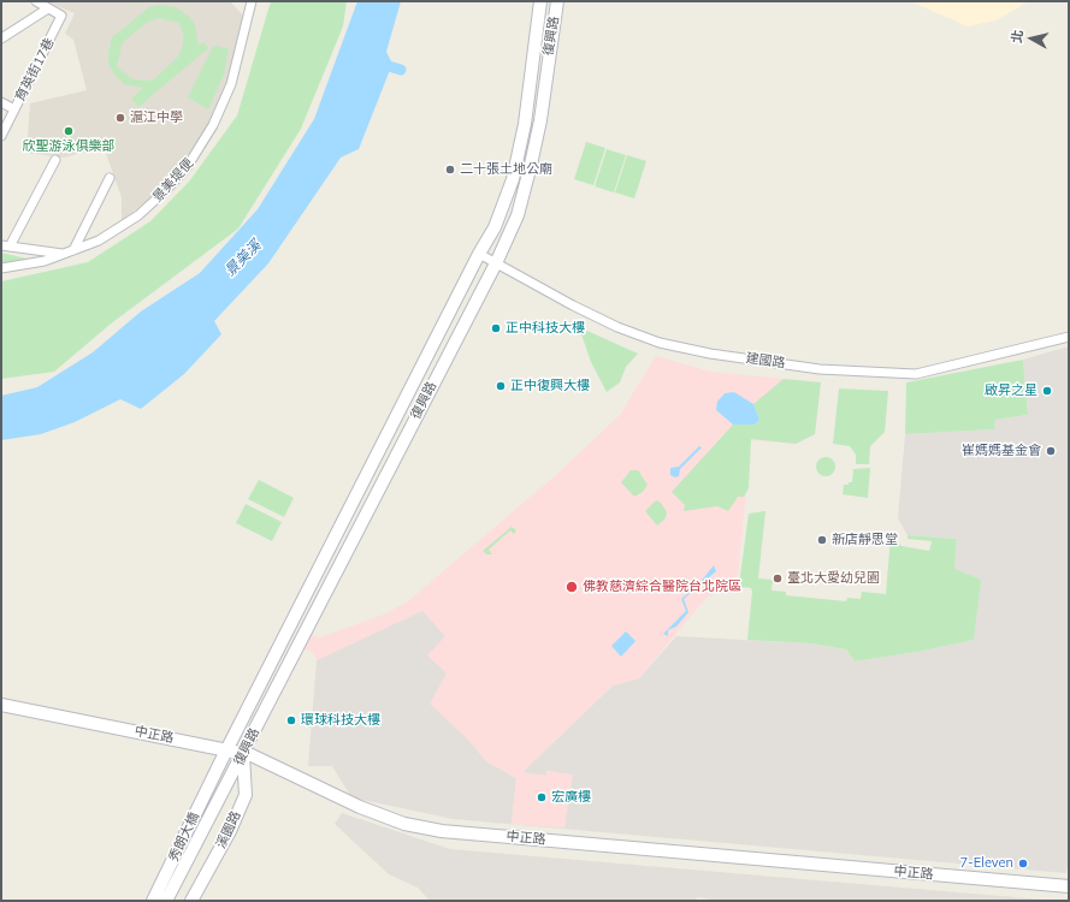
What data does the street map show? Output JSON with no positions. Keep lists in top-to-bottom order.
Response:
{
  "streets": {
    "main road": [
      "復興路",
      "中正路",
      "溪園路",
      "秀朗大橋"
    ],
    "street": ["育英街17巷", "景美堤便", "建國路"]
  },
  "crossings": [
    ["復興路", "建國路"],
    ["復興路", "中正路"],
    ["復興路", "溪園路"],
    ["復興路", "秀朗大橋"],
    ["中正路", "溪園路"]
  ],
  "water": ["景美溪"],
  "places": [
    "滬江中學",
    "欣聖游泳俱樂部",
    "二十張土地公廟",
    "正中科技大樓",
    "正中復興大樓",
    "啟昇之星",
    "崔媽媽基金會",
    "新店靜思堂",
    "臺北大愛幼兒園",
    "佛教慈濟綜合醫院台北院區",
    "環球科技大樓",
    "宏廣樓",
    "7-Eleven"
  ],
  "north": "left"
}
